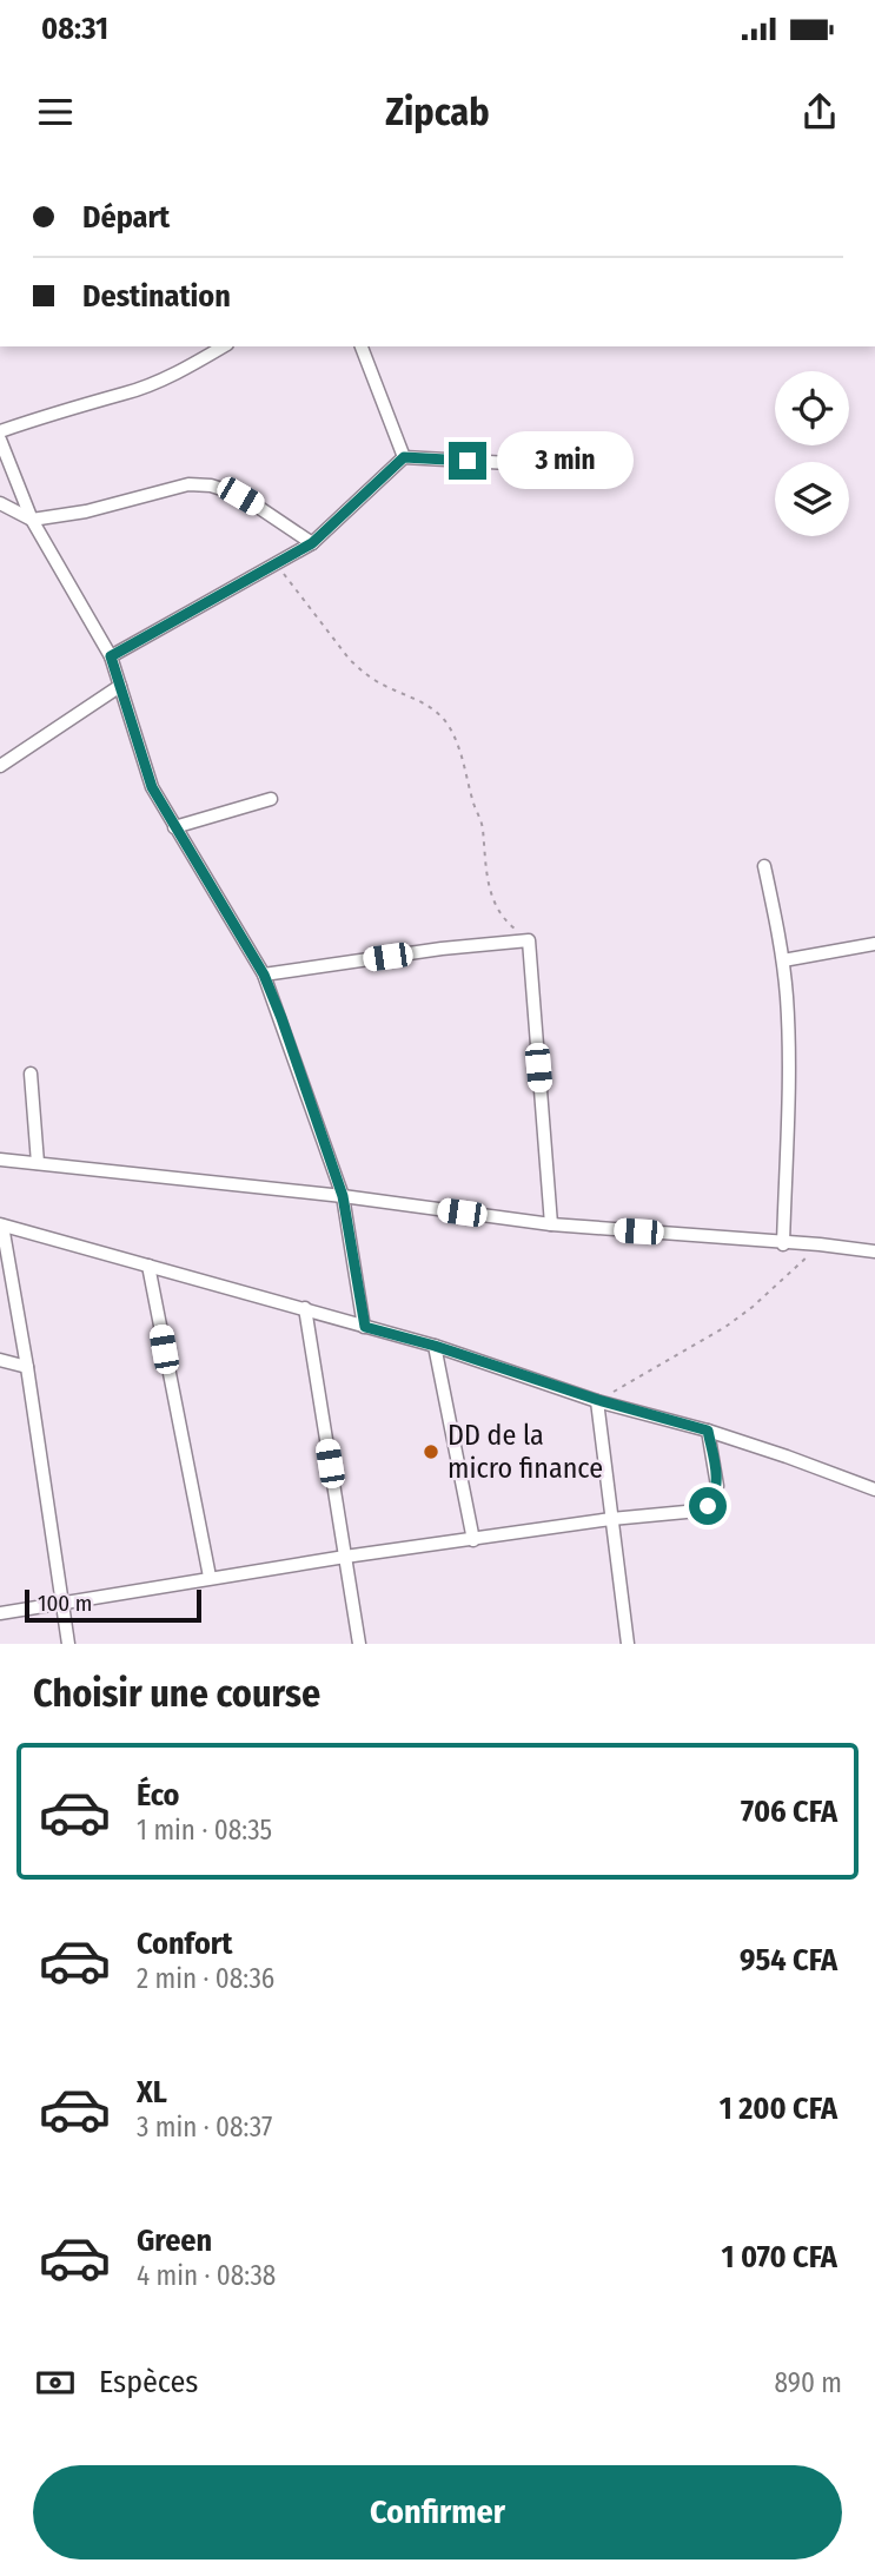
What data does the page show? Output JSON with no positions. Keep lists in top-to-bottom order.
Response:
{
  "places": ["DD de la micro finance"],
  "scale_bar": "100 m",
  "page": {
    "status": "08:31",
    "header": "Zipcab",
    "banner": ["Départ", "Destination"],
    "bubble": "3 min",
    "scale": "100 m",
    "heading": "Choisir une course",
    "list": [
      {
        "name": "Éco",
        "note": "1 min · 08:35",
        "value": "706 CFA"
      },
      {
        "name": "Confort",
        "note": "2 min · 08:36",
        "value": "954 CFA"
      },
      {
        "name": "XL",
        "note": "3 min · 08:37",
        "value": "1 200 CFA"
      },
      {
        "name": "Green",
        "note": "4 min · 08:38",
        "value": "1 070 CFA"
      }
    ],
    "pay": ["Espèces", "890 m"],
    "buttons": "Confirmer"
  }
}
